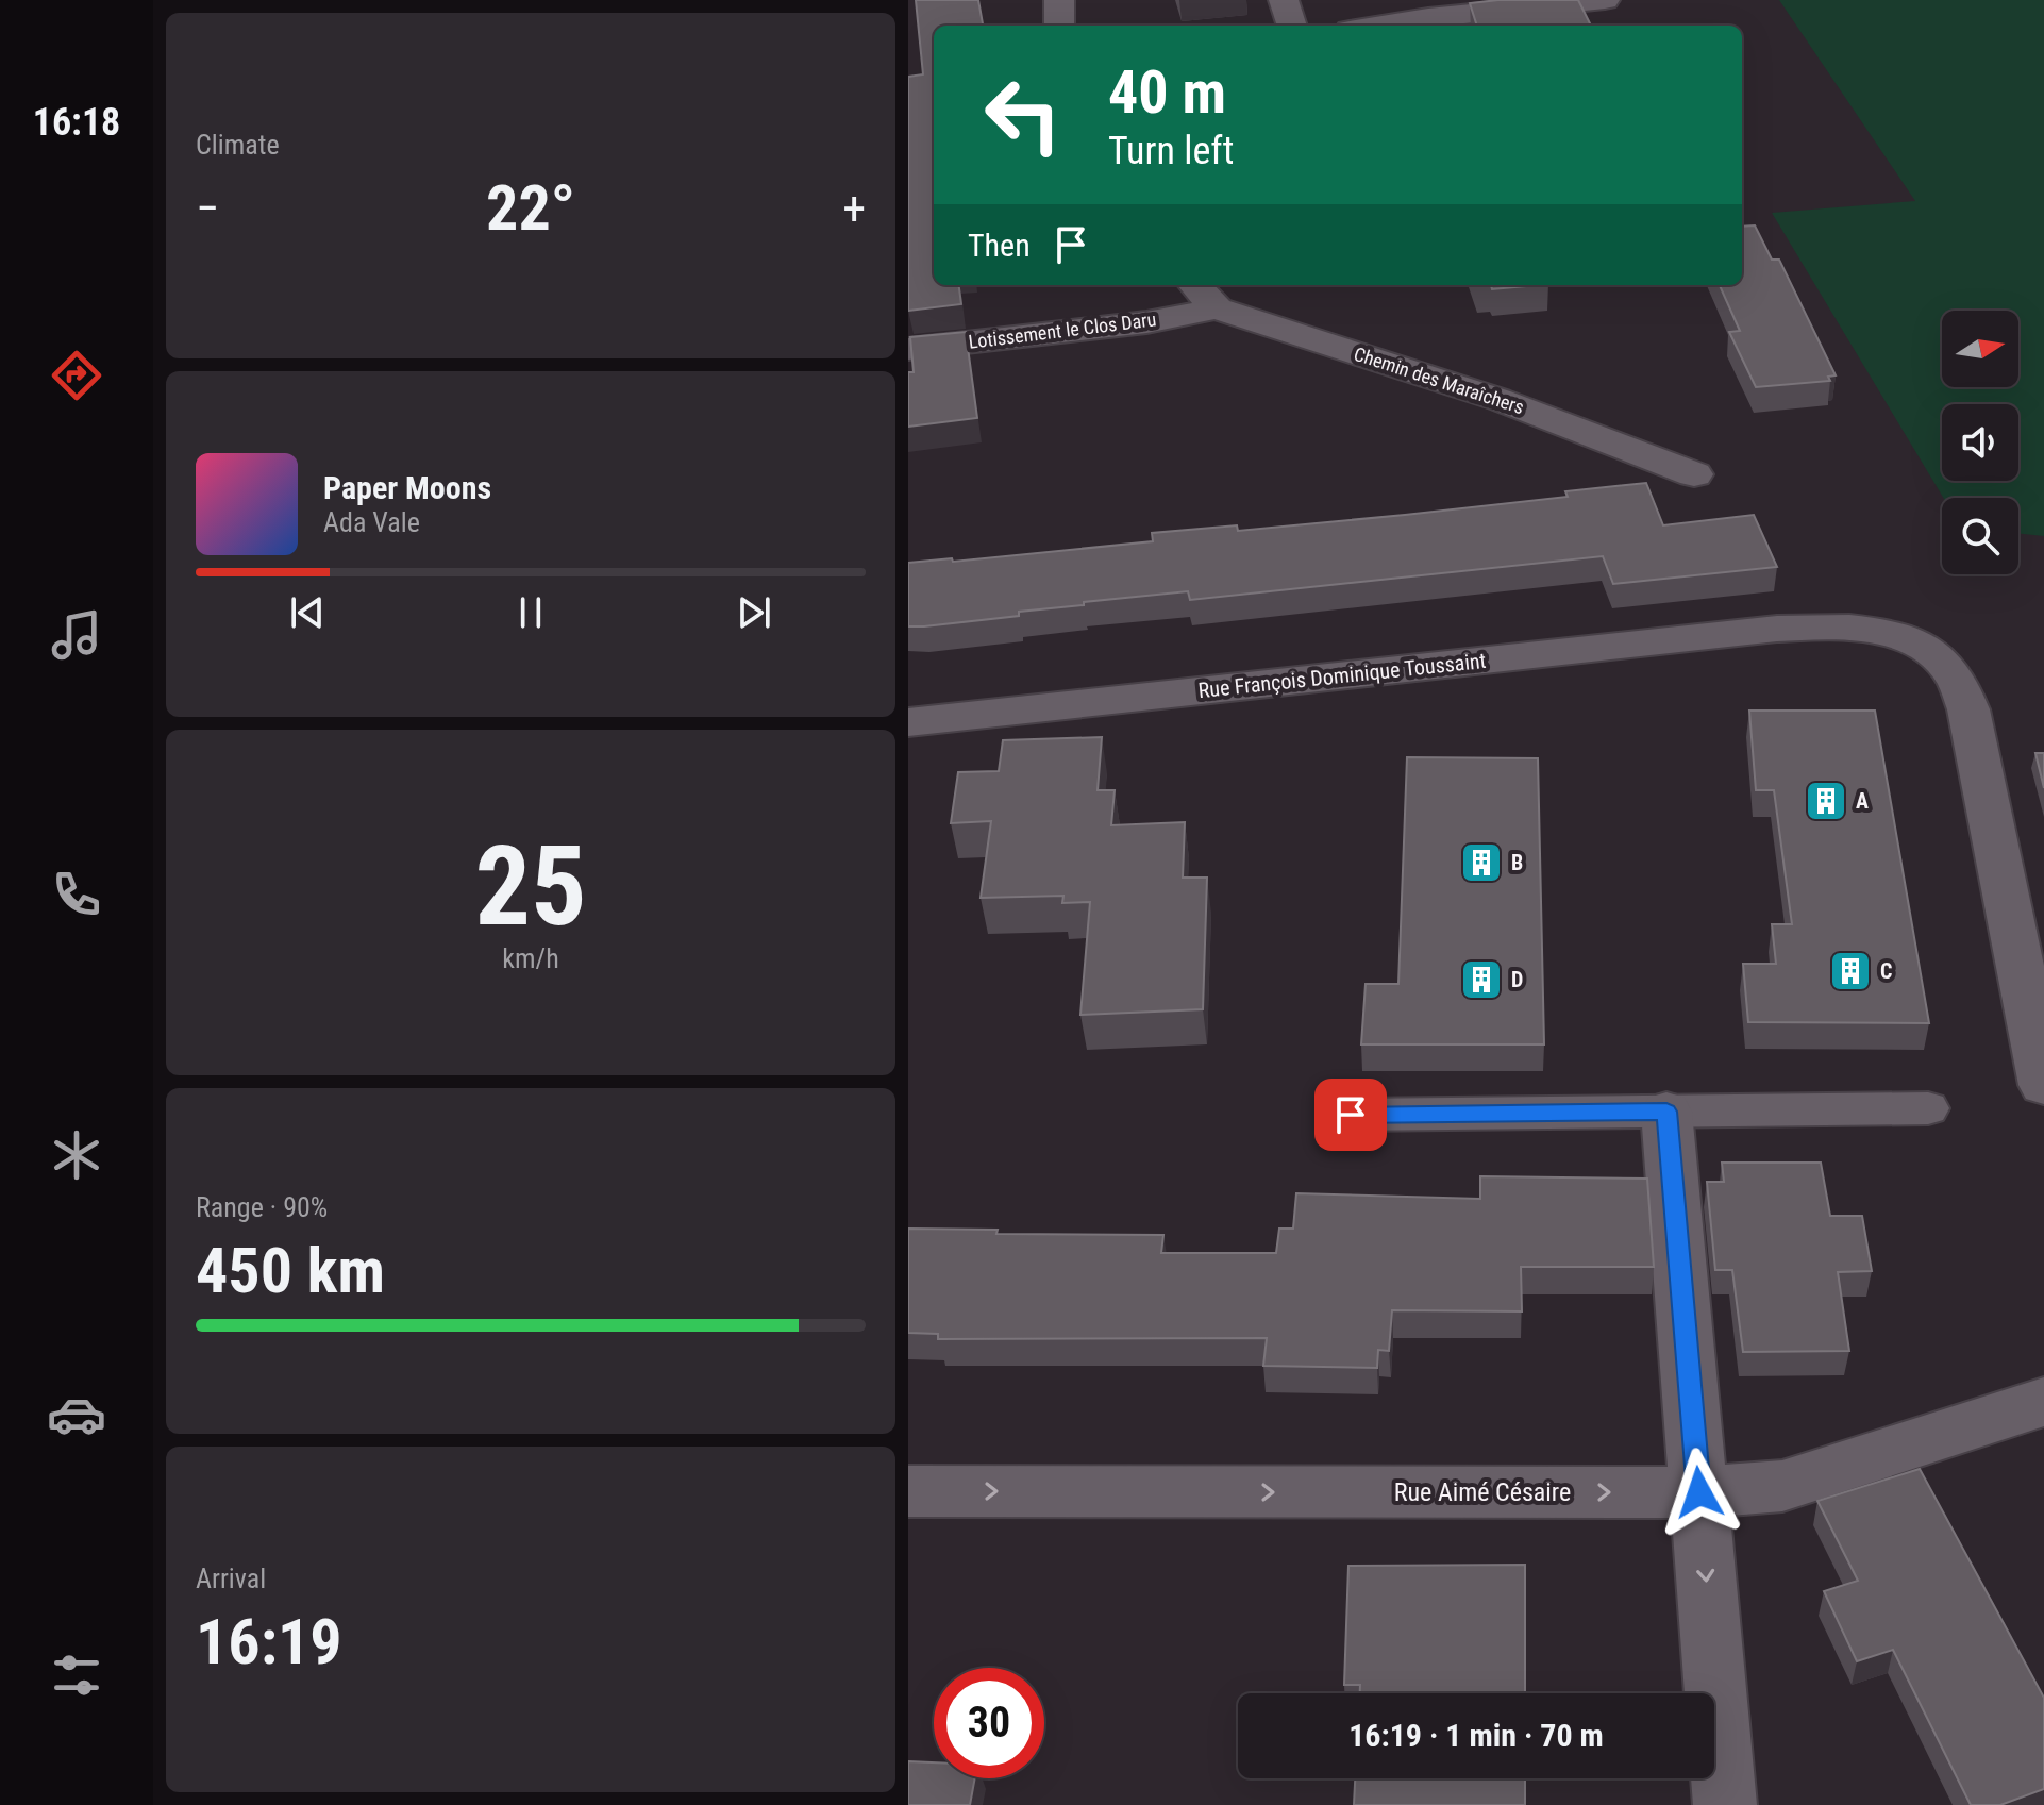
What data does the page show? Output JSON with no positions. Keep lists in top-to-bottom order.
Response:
{
  "streets": {
    "street": [
      "Lotissement le Clos Daru",
      "Chemin des Maraîchers",
      "Rue François Dominique Toussaint",
      "Rue Aimé Césaire"
    ]
  },
  "crossings": [
    ["Lotissement le Clos Daru", "Chemin des Maraîchers"]
  ],
  "one_way": ["Rue Aimé Césaire"],
  "places": {
    "building": [
      "A",
      "B",
      "C",
      "D"
    ]
  },
  "north": "right",
  "page": {
    "tabs": "16:18",
    "tile": [
      "Climate",
      ["25", "km/h"],
      ["Range · 90%", "450 km"],
      ["Arrival", "16:19"]
    ],
    "turn": ["40 m", "Turn left"],
    "heat": ["−", "22°", "+"],
    "then": "Then",
    "song": ["Paper Moons", "Ada Vale"],
    "limit": "30",
    "trip": "16:19 · 1 min · 70 m"
  }
}
